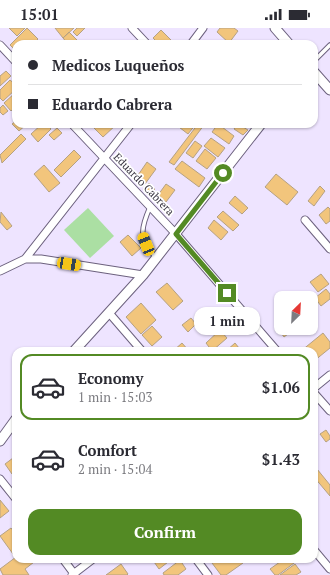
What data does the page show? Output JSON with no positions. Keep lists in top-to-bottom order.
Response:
{
  "streets": {
    "street": ["Eduardo Cabrera"]
  },
  "north": "top right",
  "page": {
    "status": "15:01",
    "banner": ["Medicos Luqueños", "Eduardo Cabrera"],
    "bubble": "1 min",
    "list": [
      {
        "name": "Economy",
        "note": "1 min · 15:03",
        "value": "$1.06"
      },
      {
        "name": "Comfort",
        "note": "2 min · 15:04",
        "value": "$1.43"
      }
    ],
    "buttons": "Confirm"
  }
}
